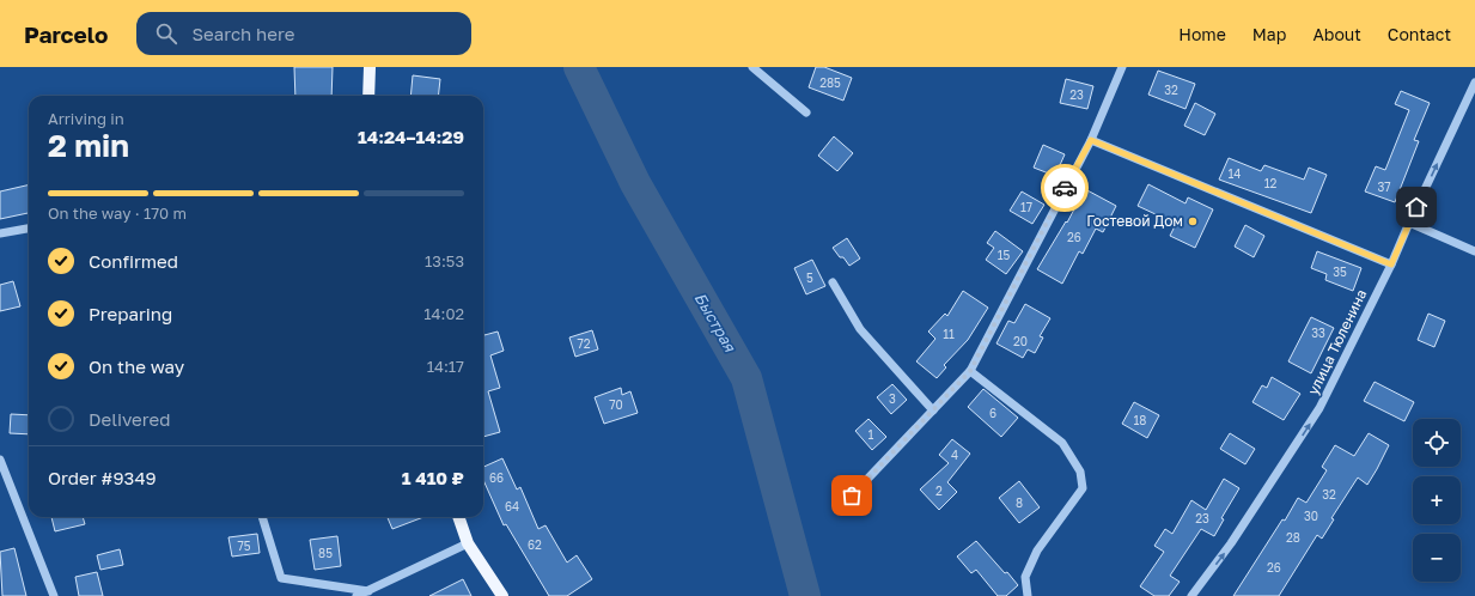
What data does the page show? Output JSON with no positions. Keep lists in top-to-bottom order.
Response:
{
  "streets": {
    "street": ["улица Тюленина"]
  },
  "one_way": ["улица Тюленина"],
  "water": ["Быстрая"],
  "places": ["Гостевой Дом"],
  "house_numbers": [
    "285",
    "32",
    "23",
    "14",
    "12",
    "37",
    "17",
    "26",
    "15",
    "35",
    "5",
    "33",
    "11",
    "20",
    "72",
    "3",
    "70",
    "6",
    "18",
    "1",
    "4",
    "66",
    "2",
    "32",
    "8",
    "64",
    "30",
    "23",
    "28",
    "62",
    "75",
    "85",
    "26"
  ],
  "page": {
    "header": "Parcelo",
    "search": "Search here",
    "nav": [
      "Home",
      "Map",
      "About",
      "Contact"
    ],
    "heading": ["2 min", "Arriving in", "14:24–14:29"],
    "panel": ["Order #9349", "1 410 ₽"],
    "bar": "On the way · 170 m",
    "list": [
      ["Confirmed", "13:53"],
      ["Preparing", "14:02"],
      ["On the way", "14:17"],
      "Delivered"
    ],
    "map_buttons": ["+", "−"]
  }
}
